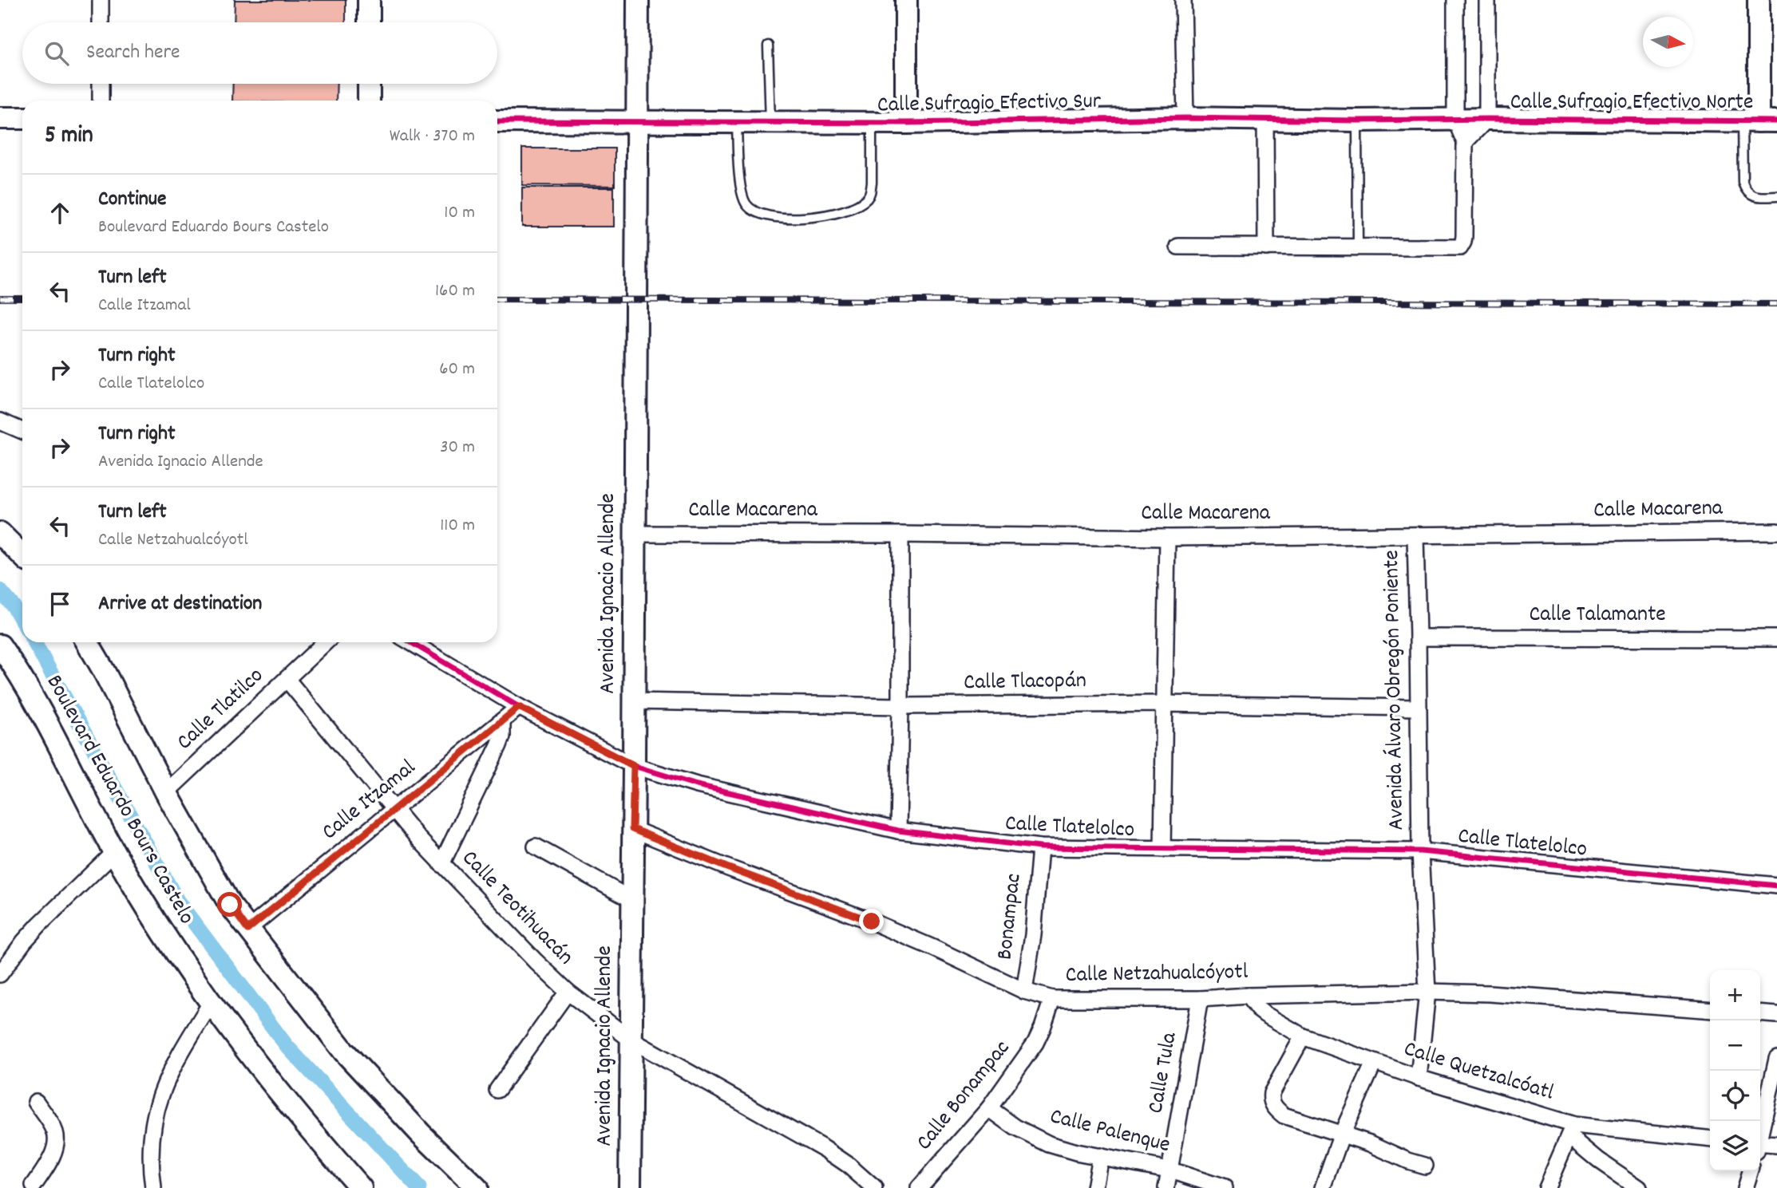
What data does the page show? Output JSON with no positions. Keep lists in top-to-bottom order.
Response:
{
  "streets": {
    "street": [
      "Calle Sufragio Efectivo Norte",
      "Calle Sufragio Efectivo Sur",
      "Calle Macarena",
      "Avenida Ignacio Allende",
      "Calle Talamante",
      "Calle Tlacopán",
      "Avenida Álvaro Obregón Poniente",
      "Calle Tlatilco",
      "Boulevard Eduardo Bours Castelo",
      "Calle Itzamal",
      "Calle Tlatelolco",
      "Calle Teotihuacán",
      "Bonampac",
      "Calle Netzahualcóyotl",
      "Calle Quetzalcóatl",
      "Calle Tula",
      "Calle Bonampac",
      "Calle Palenque"
    ]
  },
  "crossings": [
    ["Calle Sufragio Efectivo Norte", "Calle Sufragio Efectivo Sur"],
    ["Calle Sufragio Efectivo Sur", "Avenida Ignacio Allende"],
    ["Calle Macarena", "Avenida Ignacio Allende"],
    ["Calle Macarena", "Avenida Álvaro Obregón Poniente"],
    ["Avenida Ignacio Allende", "Calle Tlacopán"],
    ["Avenida Ignacio Allende", "Calle Tlatelolco"],
    ["Avenida Ignacio Allende", "Calle Teotihuacán"],
    ["Avenida Ignacio Allende", "Calle Netzahualcóyotl"],
    ["Calle Talamante", "Avenida Álvaro Obregón Poniente"],
    ["Calle Tlacopán", "Avenida Álvaro Obregón Poniente"],
    ["Avenida Álvaro Obregón Poniente", "Calle Tlatelolco"],
    ["Avenida Álvaro Obregón Poniente", "Calle Netzahualcóyotl"],
    ["Avenida Álvaro Obregón Poniente", "Calle Quetzalcóatl"],
    ["Calle Tlatilco", "Boulevard Eduardo Bours Castelo"],
    ["Calle Tlatilco", "Calle Teotihuacán"],
    ["Boulevard Eduardo Bours Castelo", "Calle Itzamal"],
    ["Calle Itzamal", "Calle Tlatelolco"],
    ["Calle Itzamal", "Calle Teotihuacán"],
    ["Calle Tlatelolco", "Bonampac"],
    ["Bonampac", "Calle Netzahualcóyotl"],
    ["Calle Netzahualcóyotl", "Calle Quetzalcóatl"],
    ["Calle Netzahualcóyotl", "Calle Tula"],
    ["Calle Netzahualcóyotl", "Calle Bonampac"],
    ["Calle Tula", "Calle Palenque"],
    ["Calle Bonampac", "Calle Palenque"]
  ],
  "north": "right",
  "page": {
    "search": "Search here",
    "heading": ["5 min", "Walk · 370 m"],
    "list": [
      ["Continue", "Boulevard Eduardo Bours Castelo", "10 m"],
      ["Turn left", "Calle Itzamal", "160 m"],
      ["Turn right", "Calle Tlatelolco", "60 m"],
      ["Turn right", "Avenida Ignacio Allende", "30 m"],
      ["Turn left", "Calle Netzahualcóyotl", "110 m"],
      "Arrive at destination"
    ],
    "map_buttons": ["+", "−"]
  }
}
